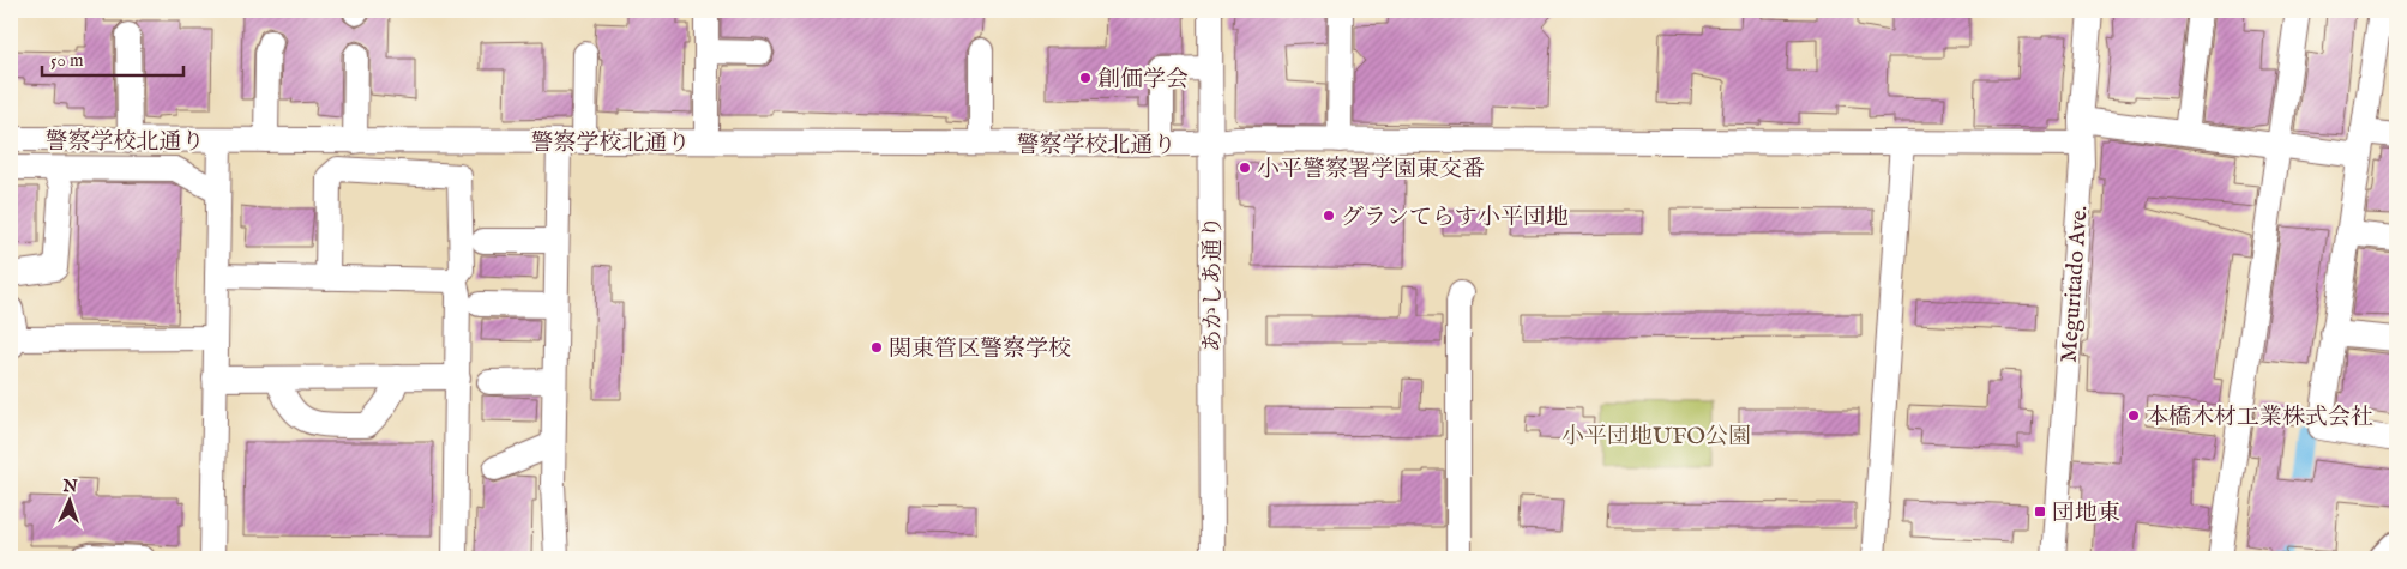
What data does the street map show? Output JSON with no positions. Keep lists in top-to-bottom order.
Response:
{
  "streets": {
    "street": ["警察学校北通り", "あかしあ通り", "Meguritado Ave."]
  },
  "crossings": [
    ["警察学校北通り", "あかしあ通り"],
    ["警察学校北通り", "Meguritado Ave."]
  ],
  "parks": ["小平団地UFO公園"],
  "places": {
    "other": [
      "創価学会",
      "小平警察署学園東交番",
      "グランてらす小平団地",
      "関東管区警察学校",
      "本橋木材工業株式会社"
    ],
    "transit": ["団地東"]
  },
  "scale_bar": "50 m",
  "north": "top"
}
